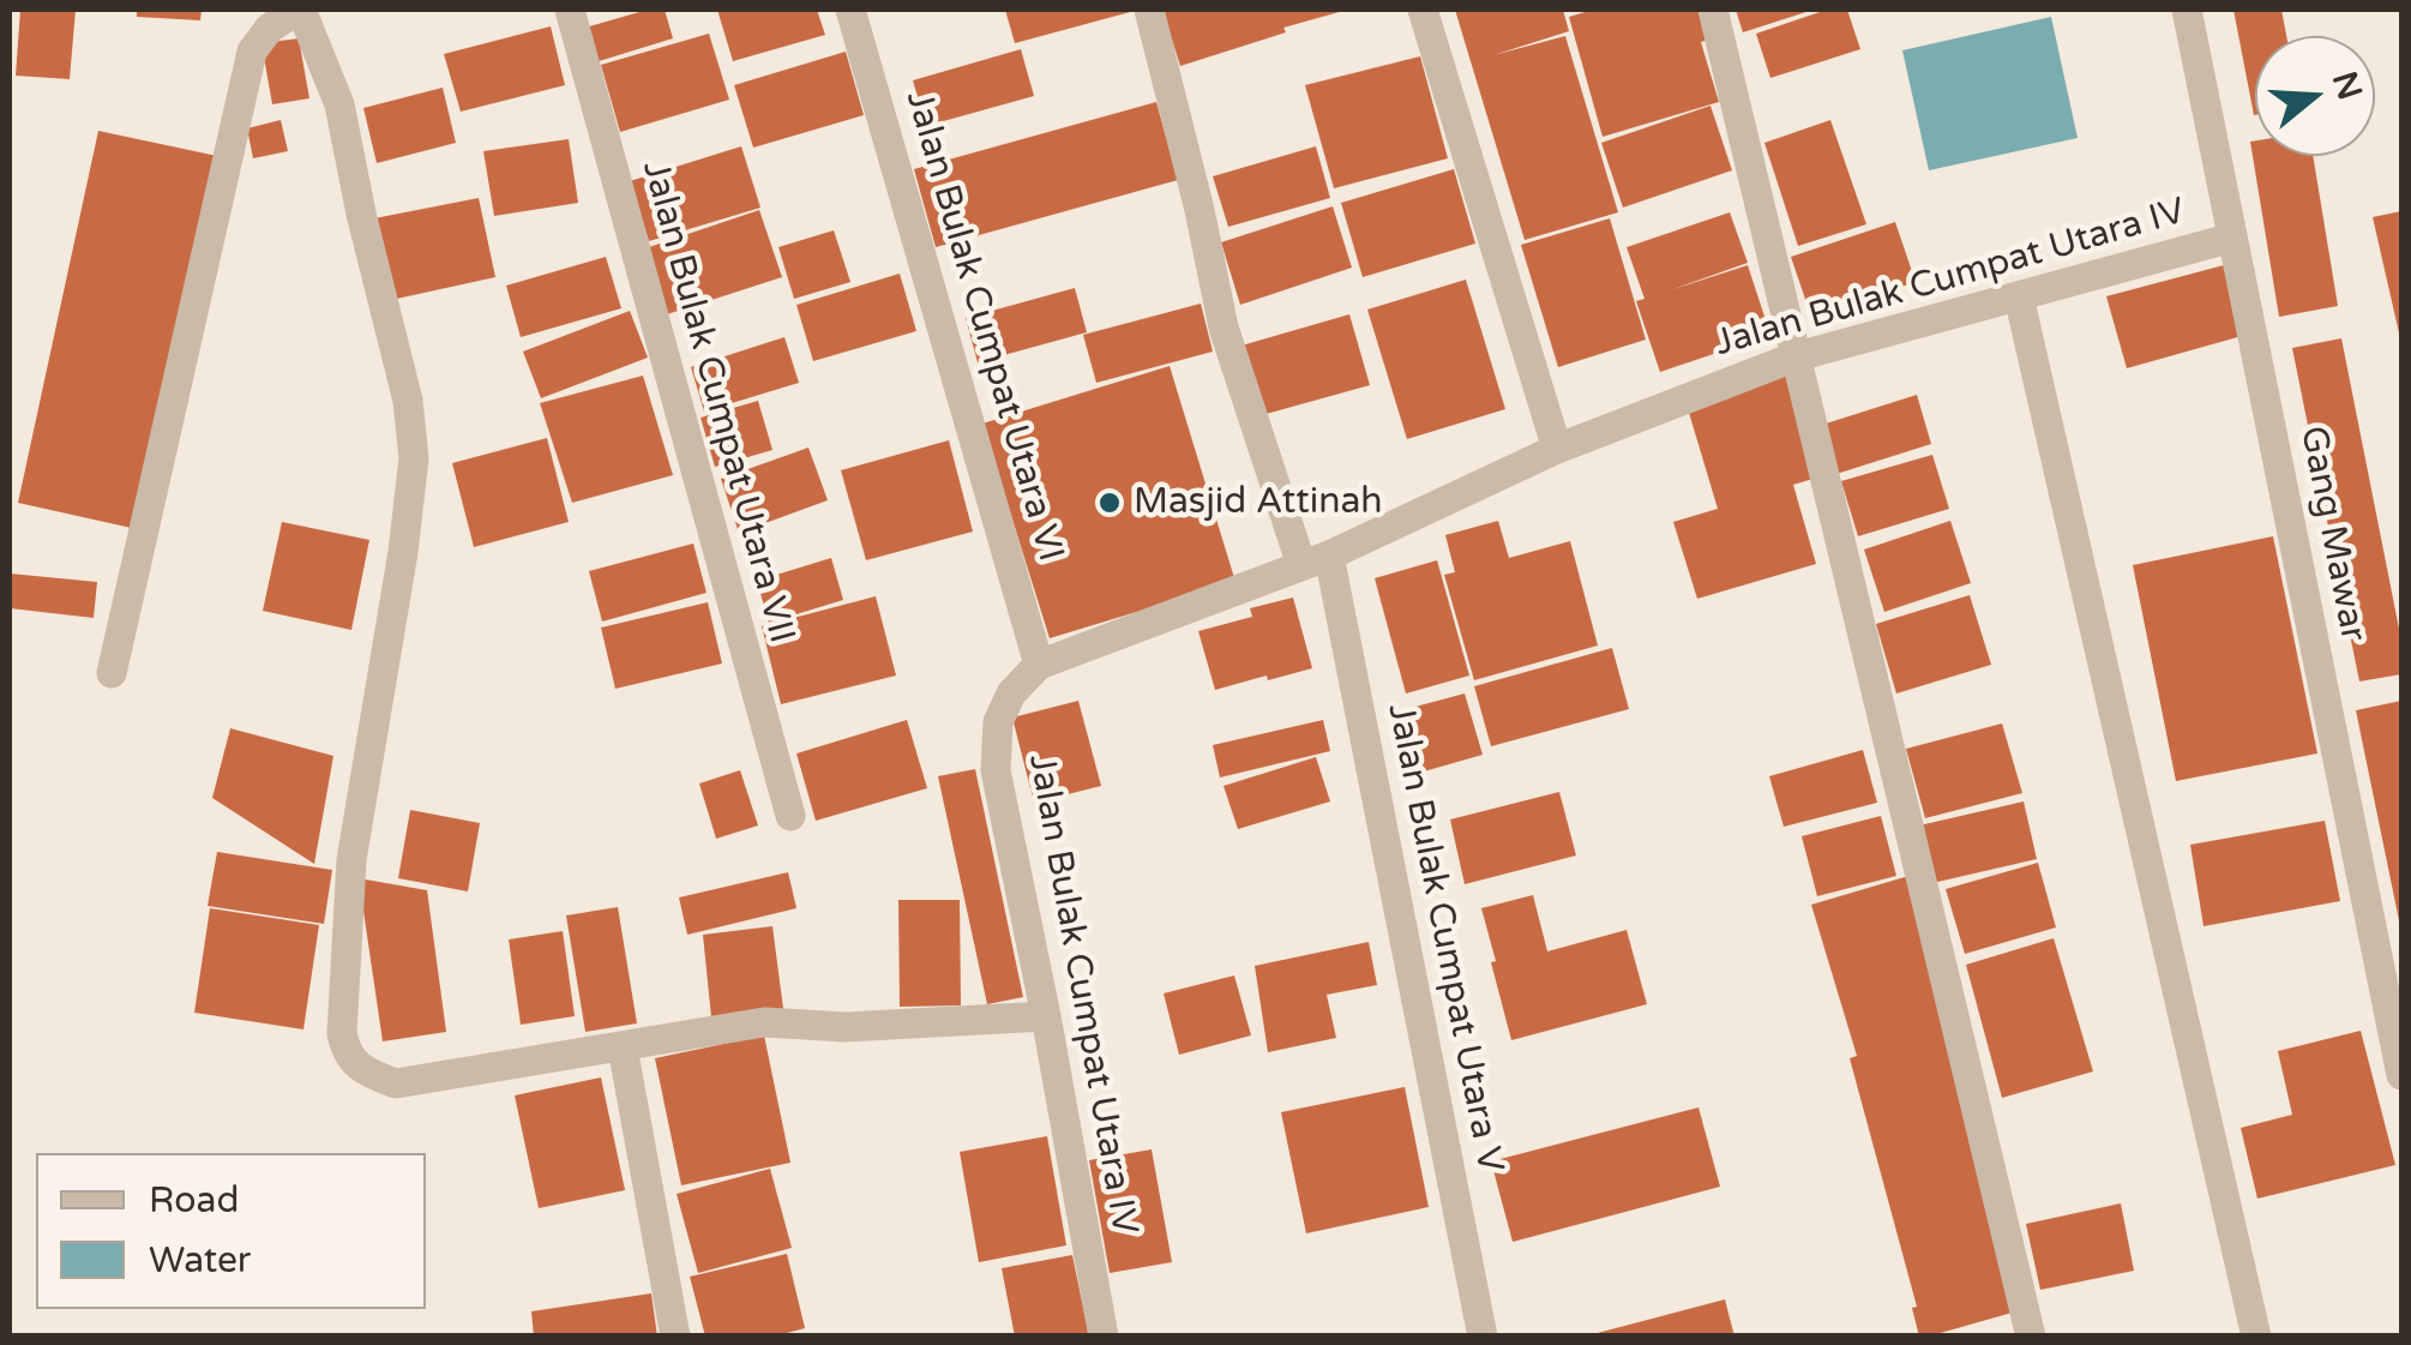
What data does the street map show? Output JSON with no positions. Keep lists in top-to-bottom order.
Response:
{
  "streets": {
    "street": [
      "Jalan Bulak Cumpat Utara IV",
      "Jalan Bulak Cumpat Utara VI",
      "Jalan Bulak Cumpat Utara VII",
      "Gang Mawar",
      "Jalan Bulak Cumpat Utara V"
    ]
  },
  "crossings": [
    ["Jalan Bulak Cumpat Utara IV", "Jalan Bulak Cumpat Utara VI"],
    ["Jalan Bulak Cumpat Utara IV", "Gang Mawar"],
    ["Jalan Bulak Cumpat Utara IV", "Jalan Bulak Cumpat Utara V"]
  ],
  "places": ["Masjid Attinah"],
  "legend": ["Road", "Water"],
  "north": "right"
}
